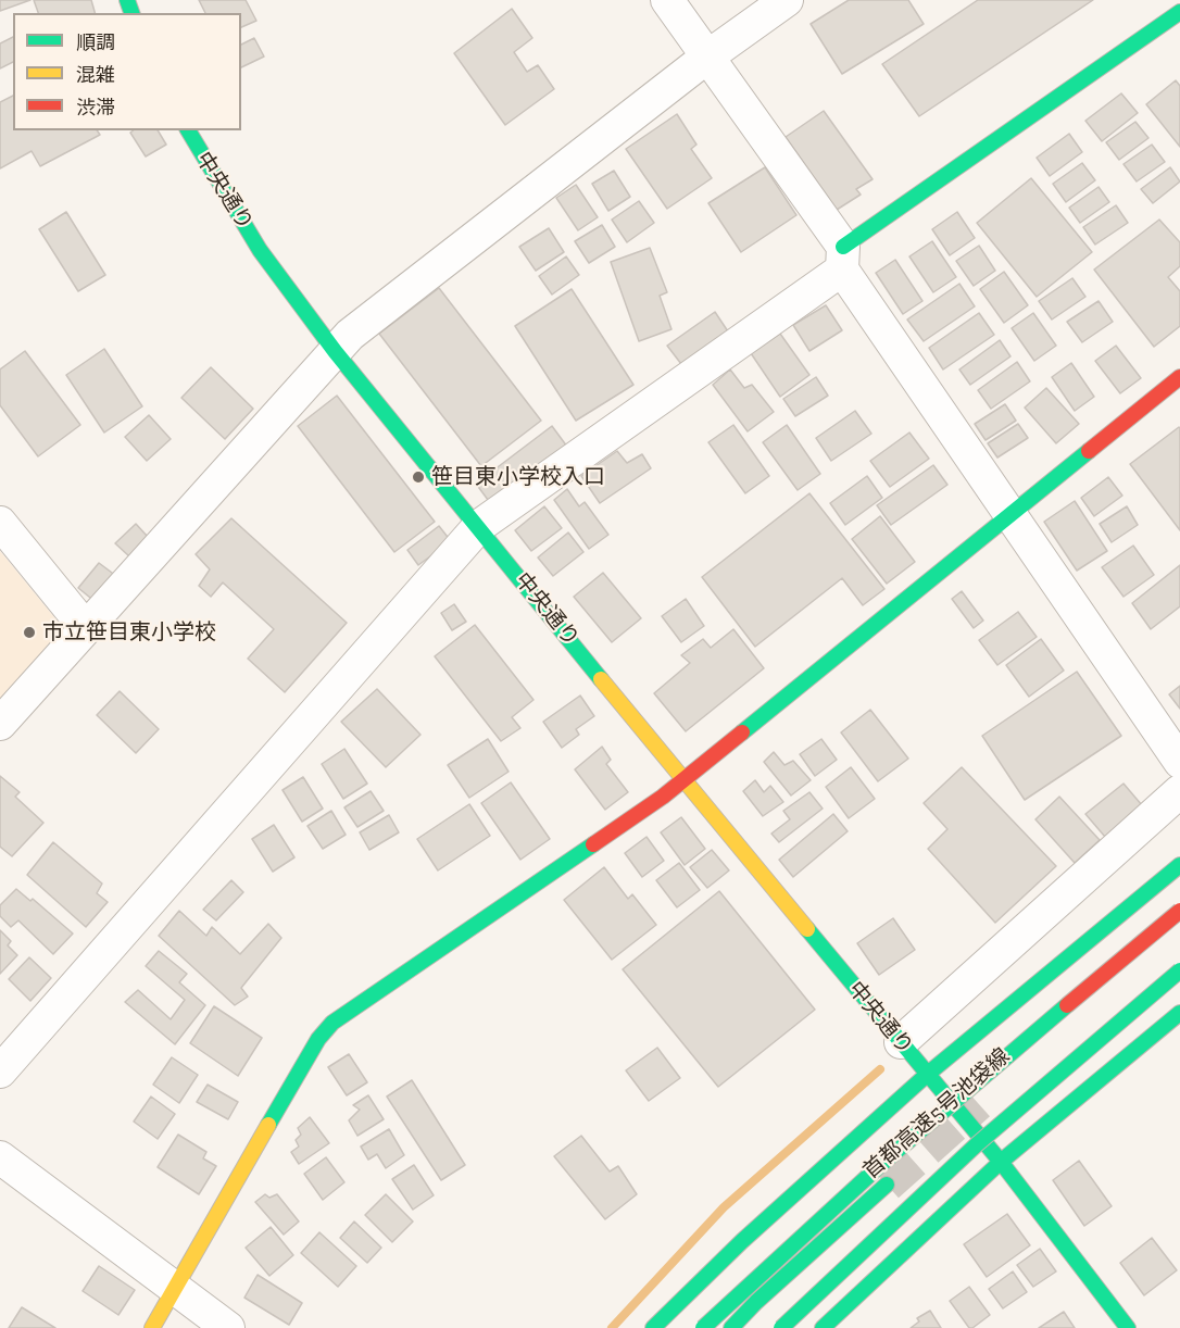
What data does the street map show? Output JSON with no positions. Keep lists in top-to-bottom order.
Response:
{
  "streets": {
    "main road": ["中央通り", "首都高速5号池袋線"]
  },
  "places": ["笹目東小学校入口", "市立笹目東小学校"],
  "legend": ["順調", "混雑", "渋滞"]
}
